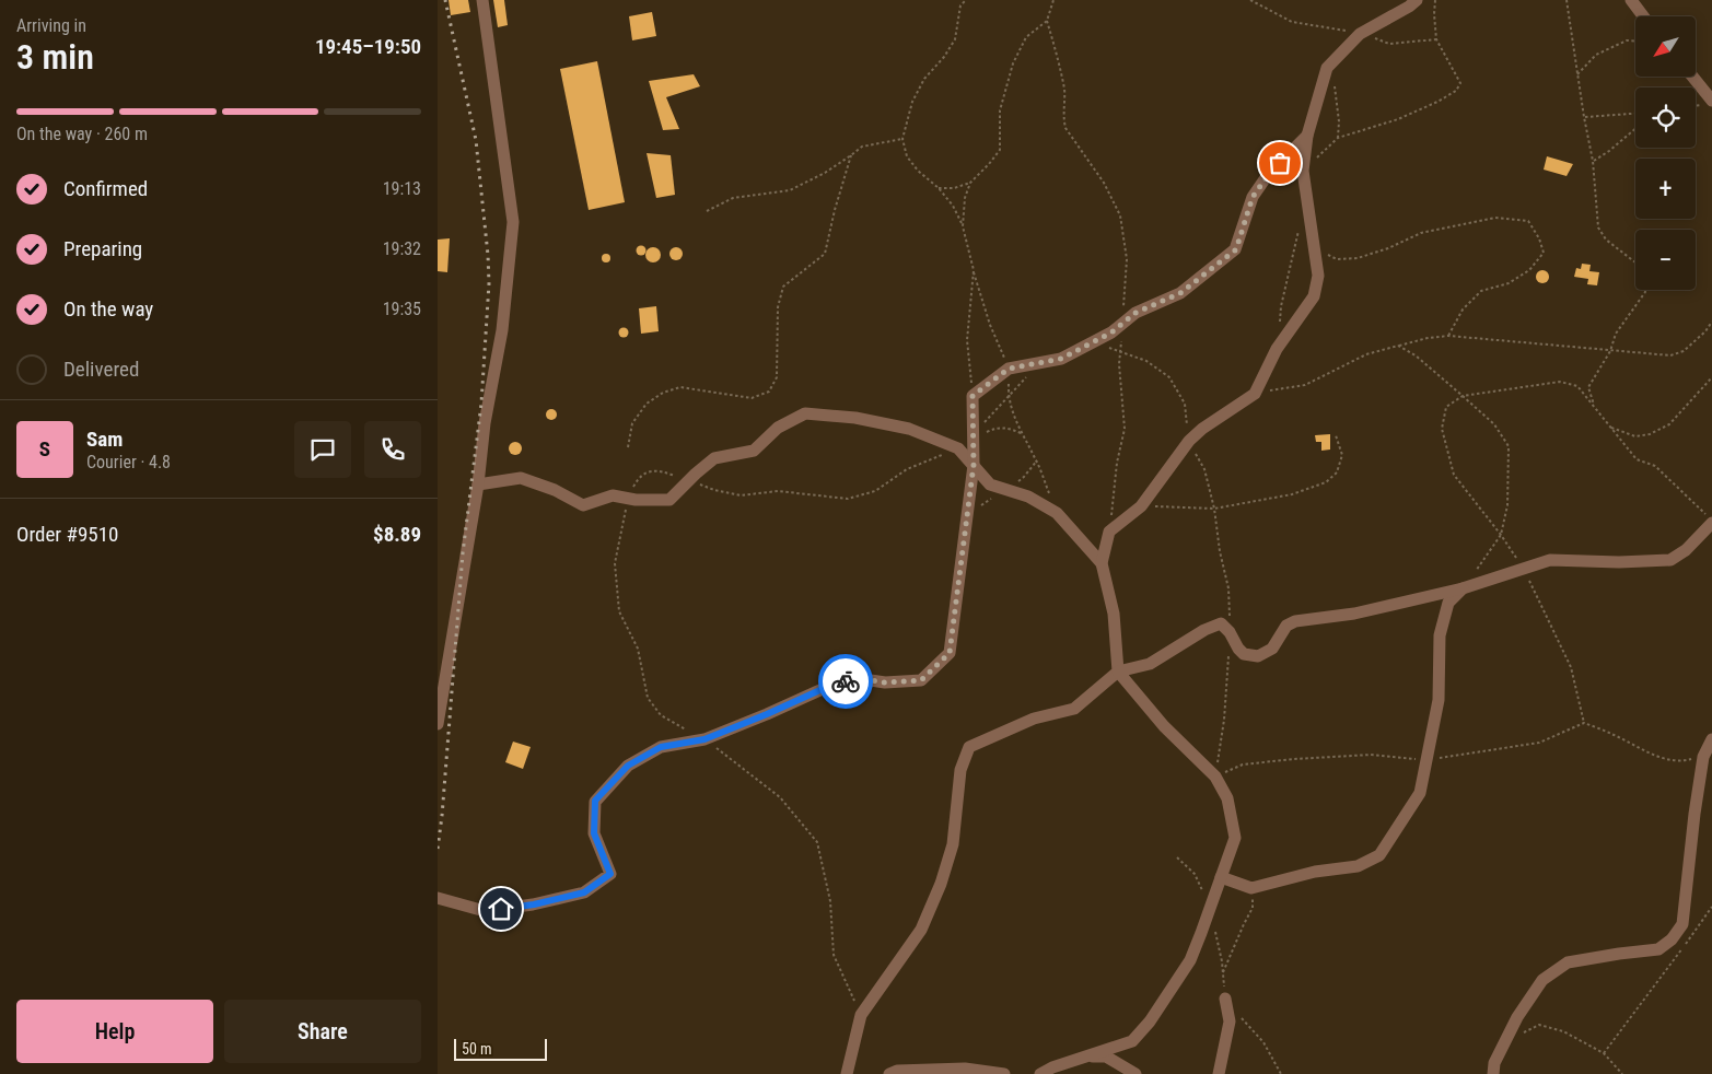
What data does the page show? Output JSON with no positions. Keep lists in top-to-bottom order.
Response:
{
  "scale_bar": "50 m",
  "north": "bottom left",
  "page": {
    "heading": ["3 min", "Arriving in", "19:45–19:50"],
    "panel": [
      "Sam",
      "Courier · 4.8",
      "Order #9510",
      "$8.89"
    ],
    "map_buttons": ["+", "−"],
    "bar": "On the way · 260 m",
    "list": [
      ["Confirmed", "19:13"],
      ["Preparing", "19:32"],
      ["On the way", "19:35"],
      "Delivered"
    ],
    "round": "S",
    "buttons": ["Help", "Share"],
    "scale": "50 m"
  }
}
